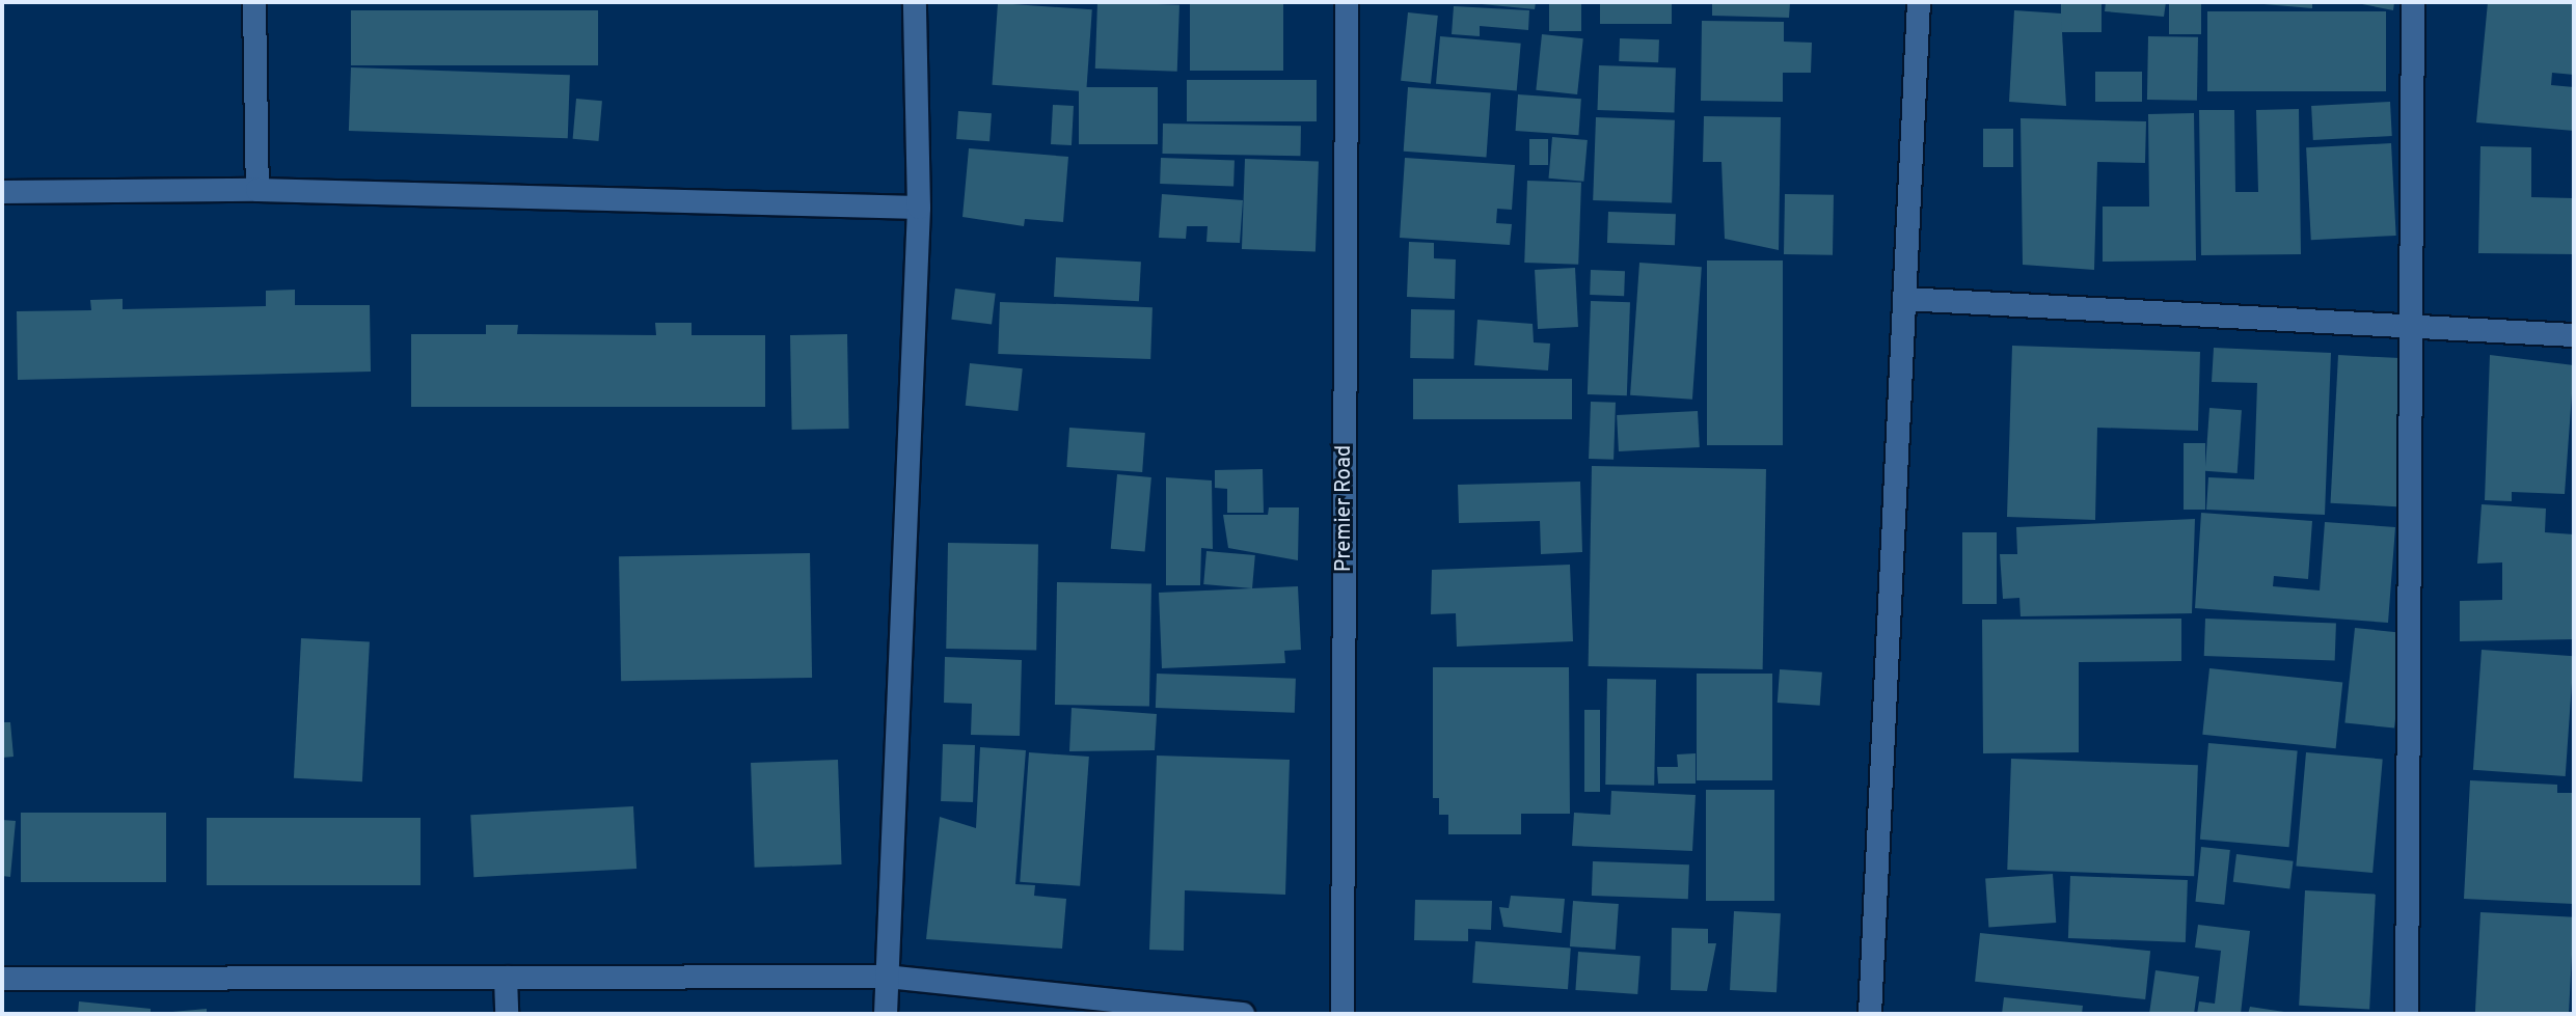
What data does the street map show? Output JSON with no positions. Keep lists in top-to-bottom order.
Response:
{
  "streets": {
    "street": ["Premier Road"]
  }
}
